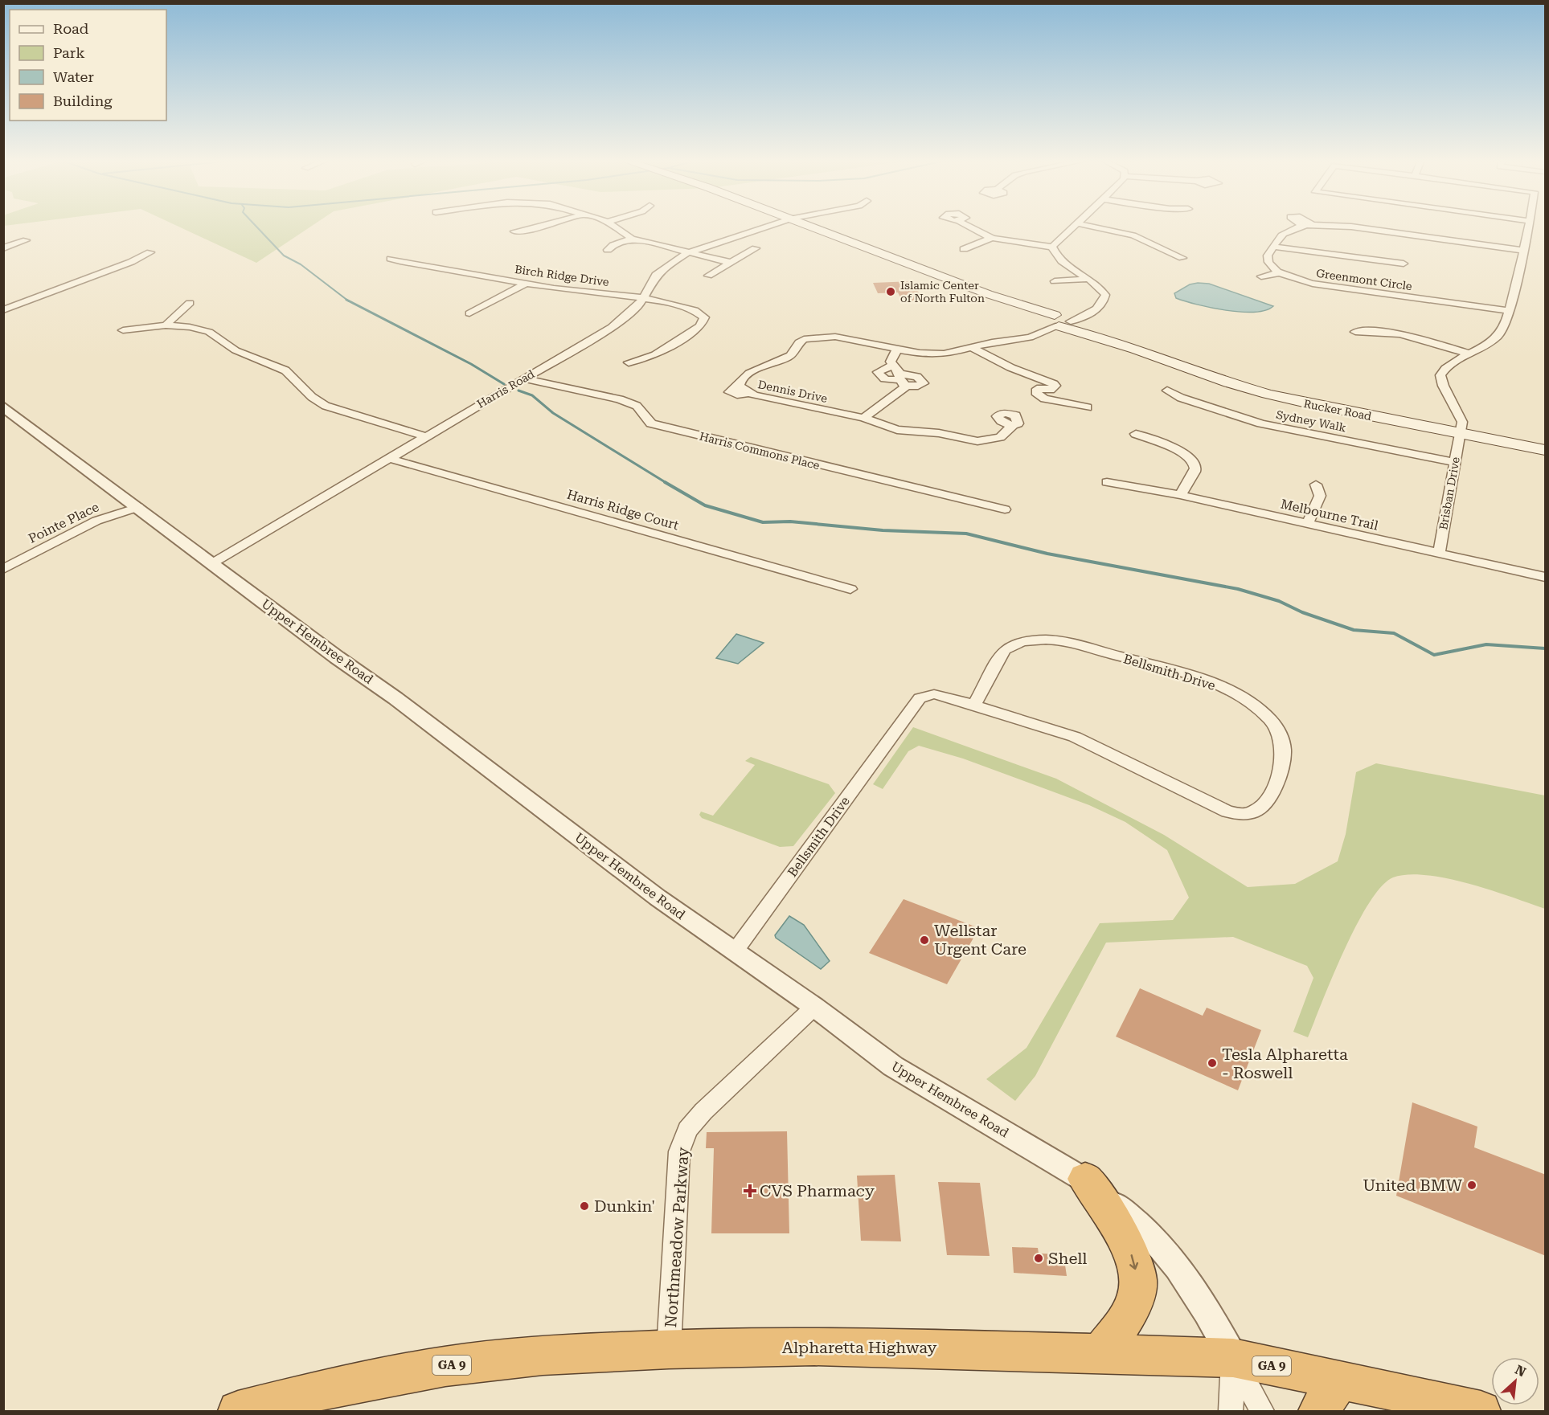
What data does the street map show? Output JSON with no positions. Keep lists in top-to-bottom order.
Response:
{
  "streets": {
    "highway": ["Alpharetta Highway", "GA 9"],
    "main road": ["Rucker Road"],
    "street": [
      "Birch Ridge Drive",
      "Greenmont Circle",
      "Harris Road",
      "Dennis Drive",
      "Sydney Walk",
      "Harris Commons Place",
      "Brisban Drive",
      "Harris Ridge Court",
      "Melbourne Trail",
      "Pointe Place",
      "Upper Hembree Road",
      "Bellsmith Drive",
      "Northmeadow Parkway"
    ]
  },
  "crossings": [
    ["Birch Ridge Drive", "Harris Road"],
    ["Harris Road", "Harris Commons Place"],
    ["Harris Road", "Harris Ridge Court"],
    ["Harris Road", "Upper Hembree Road"],
    ["Rucker Road", "Brisban Drive"],
    ["Sydney Walk", "Brisban Drive"],
    ["Brisban Drive", "Melbourne Trail"],
    ["Pointe Place", "Upper Hembree Road"],
    ["Upper Hembree Road", "Bellsmith Drive"],
    ["Upper Hembree Road", "Northmeadow Parkway"],
    ["Upper Hembree Road", "Alpharetta Highway"],
    ["Northmeadow Parkway", "Alpharetta Highway"]
  ],
  "places": {
    "other": [
      "Islamic Center of North Fulton",
      "Wellstar Urgent Care",
      "Tesla Alpharetta - Roswell",
      "United BMW",
      "Dunkin'",
      "Shell"
    ],
    "health": ["CVS Pharmacy"]
  },
  "legend": [
    "Road",
    "Park",
    "Water",
    "Building"
  ],
  "north": "top right"
}
